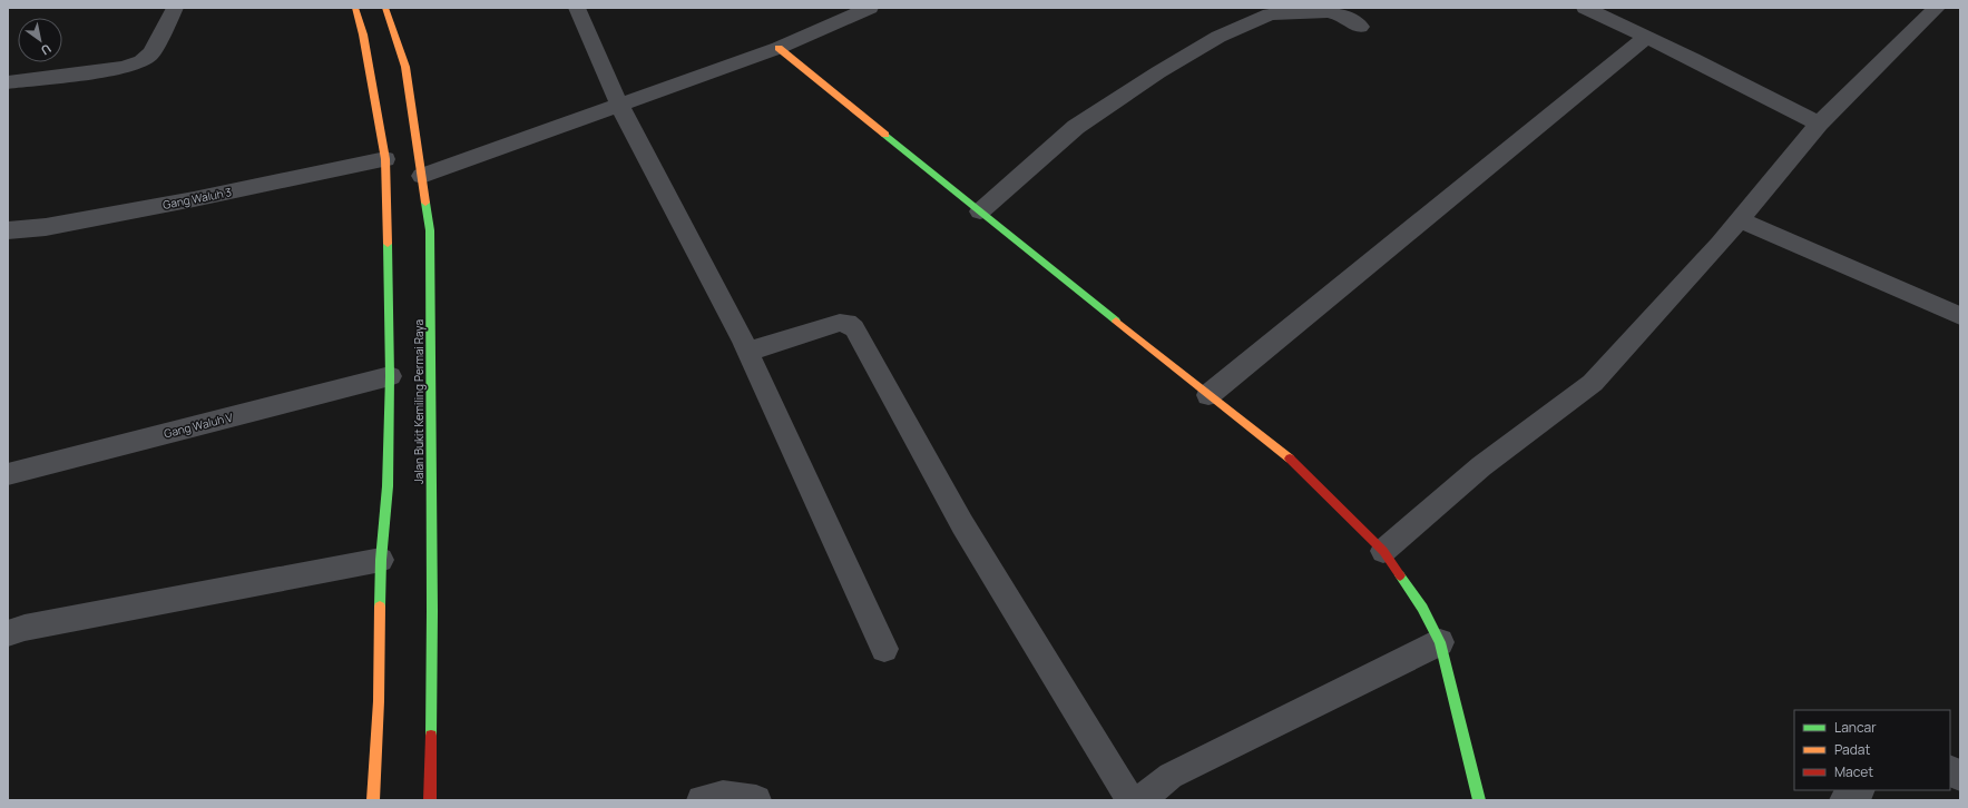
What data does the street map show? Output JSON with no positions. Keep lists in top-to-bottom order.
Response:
{
  "streets": {
    "street": ["Gang Waluh 3", "Jalan Bukit Kemiling Permai Raya", "Gang Waluh V"]
  },
  "legend": ["Lancar", "Padat", "Macet"],
  "north": "bottom right"
}
